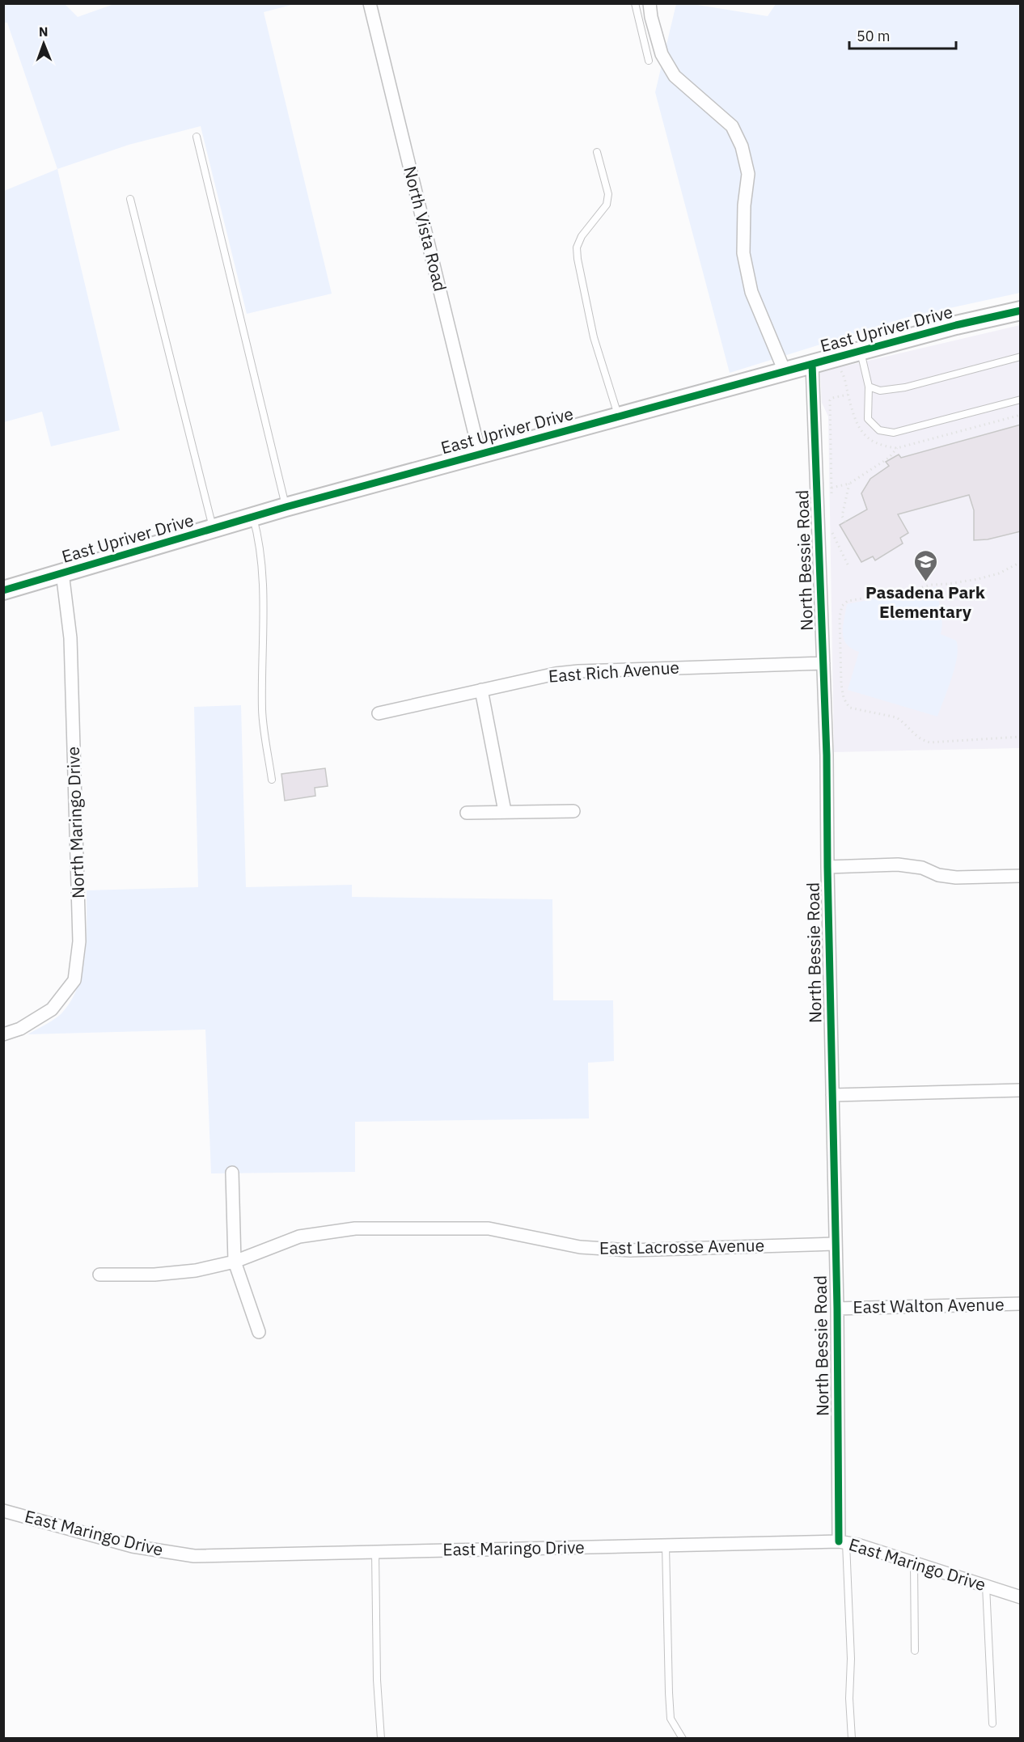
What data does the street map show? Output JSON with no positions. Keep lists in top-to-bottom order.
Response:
{
  "streets": {
    "main road": ["East Upriver Drive"],
    "street": [
      "North Vista Road",
      "North Bessie Road",
      "East Rich Avenue",
      "North Maringo Drive",
      "East Lacrosse Avenue",
      "East Walton Avenue",
      "East Maringo Drive"
    ]
  },
  "crossings": [
    ["North Vista Road", "East Upriver Drive"],
    ["East Upriver Drive", "North Bessie Road"],
    ["East Upriver Drive", "North Maringo Drive"],
    ["North Bessie Road", "East Rich Avenue"],
    ["North Bessie Road", "East Lacrosse Avenue"],
    ["North Bessie Road", "East Walton Avenue"],
    ["North Bessie Road", "East Maringo Drive"]
  ],
  "places": {
    "school or university": ["Pasadena Park Elementary"]
  },
  "scale_bar": "50 m",
  "north": "top"
}
